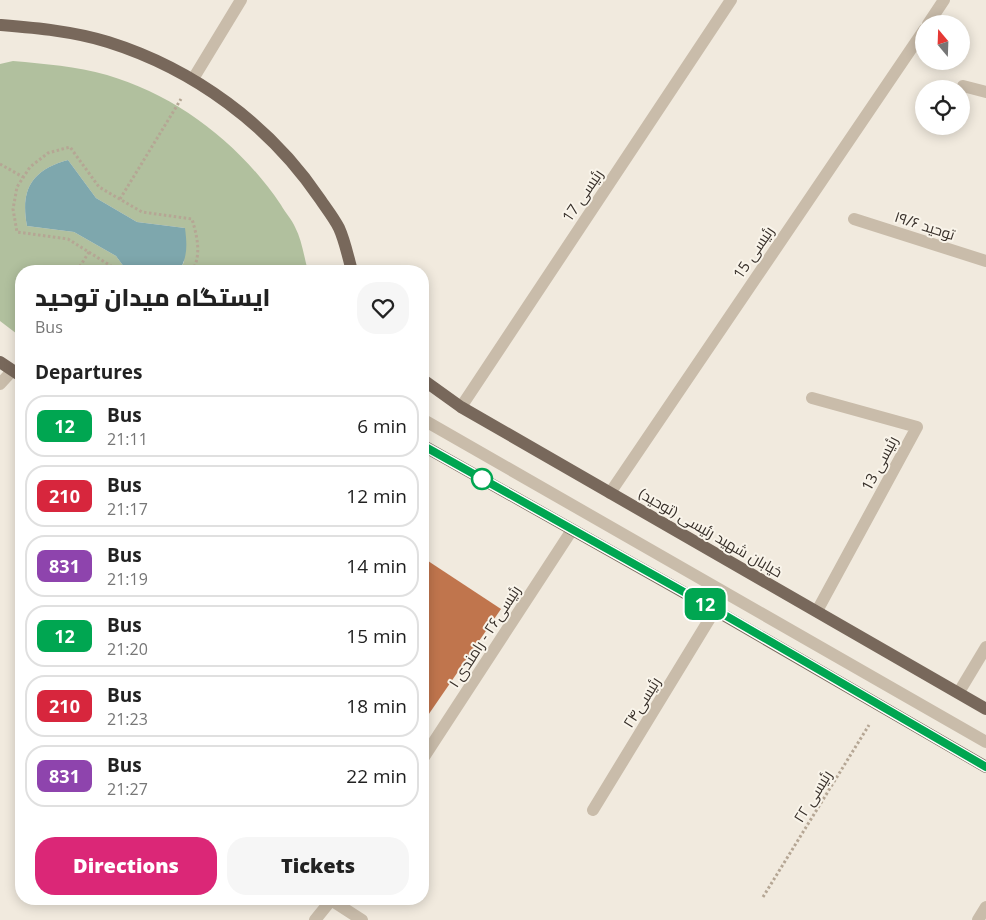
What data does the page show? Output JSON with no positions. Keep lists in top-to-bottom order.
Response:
{
  "streets": {
    "main road": ["خیابان شهید رئیسی (توحید)"],
    "street": [
      "رئیسی 17",
      "توحید ۱۹/۶",
      "رئیسی 15",
      "رئیسی 13",
      "رئیسی۲۶ - رامندی ۱",
      "رئیسی۲۴"
    ],
    "path": ["رئیسی ۲۲"]
  },
  "crossings": [
    ["رئیسی 17", "خیابان شهید رئیسی (توحید)"],
    ["رئیسی 15", "خیابان شهید رئیسی (توحید)"],
    ["رئیسی 13", "خیابان شهید رئیسی (توحید)"]
  ],
  "lines": ["bus line 12"],
  "north": "top",
  "page": {
    "on_map": "12",
    "heading": [
      ["ایستگاه میدان توحید", "Bus"],
      "Departures"
    ],
    "list": [
      {
        "mark": "12",
        "name": "Bus",
        "note": "21:11",
        "value": "6 min"
      },
      {
        "mark": "210",
        "name": "Bus",
        "note": "21:17",
        "value": "12 min"
      },
      {
        "mark": "831",
        "name": "Bus",
        "note": "21:19",
        "value": "14 min"
      },
      {
        "mark": "12",
        "name": "Bus",
        "note": "21:20",
        "value": "15 min"
      },
      {
        "mark": "210",
        "name": "Bus",
        "note": "21:23",
        "value": "18 min"
      },
      {
        "mark": "831",
        "name": "Bus",
        "note": "21:27",
        "value": "22 min"
      }
    ],
    "buttons": ["Directions", "Tickets"]
  }
}
